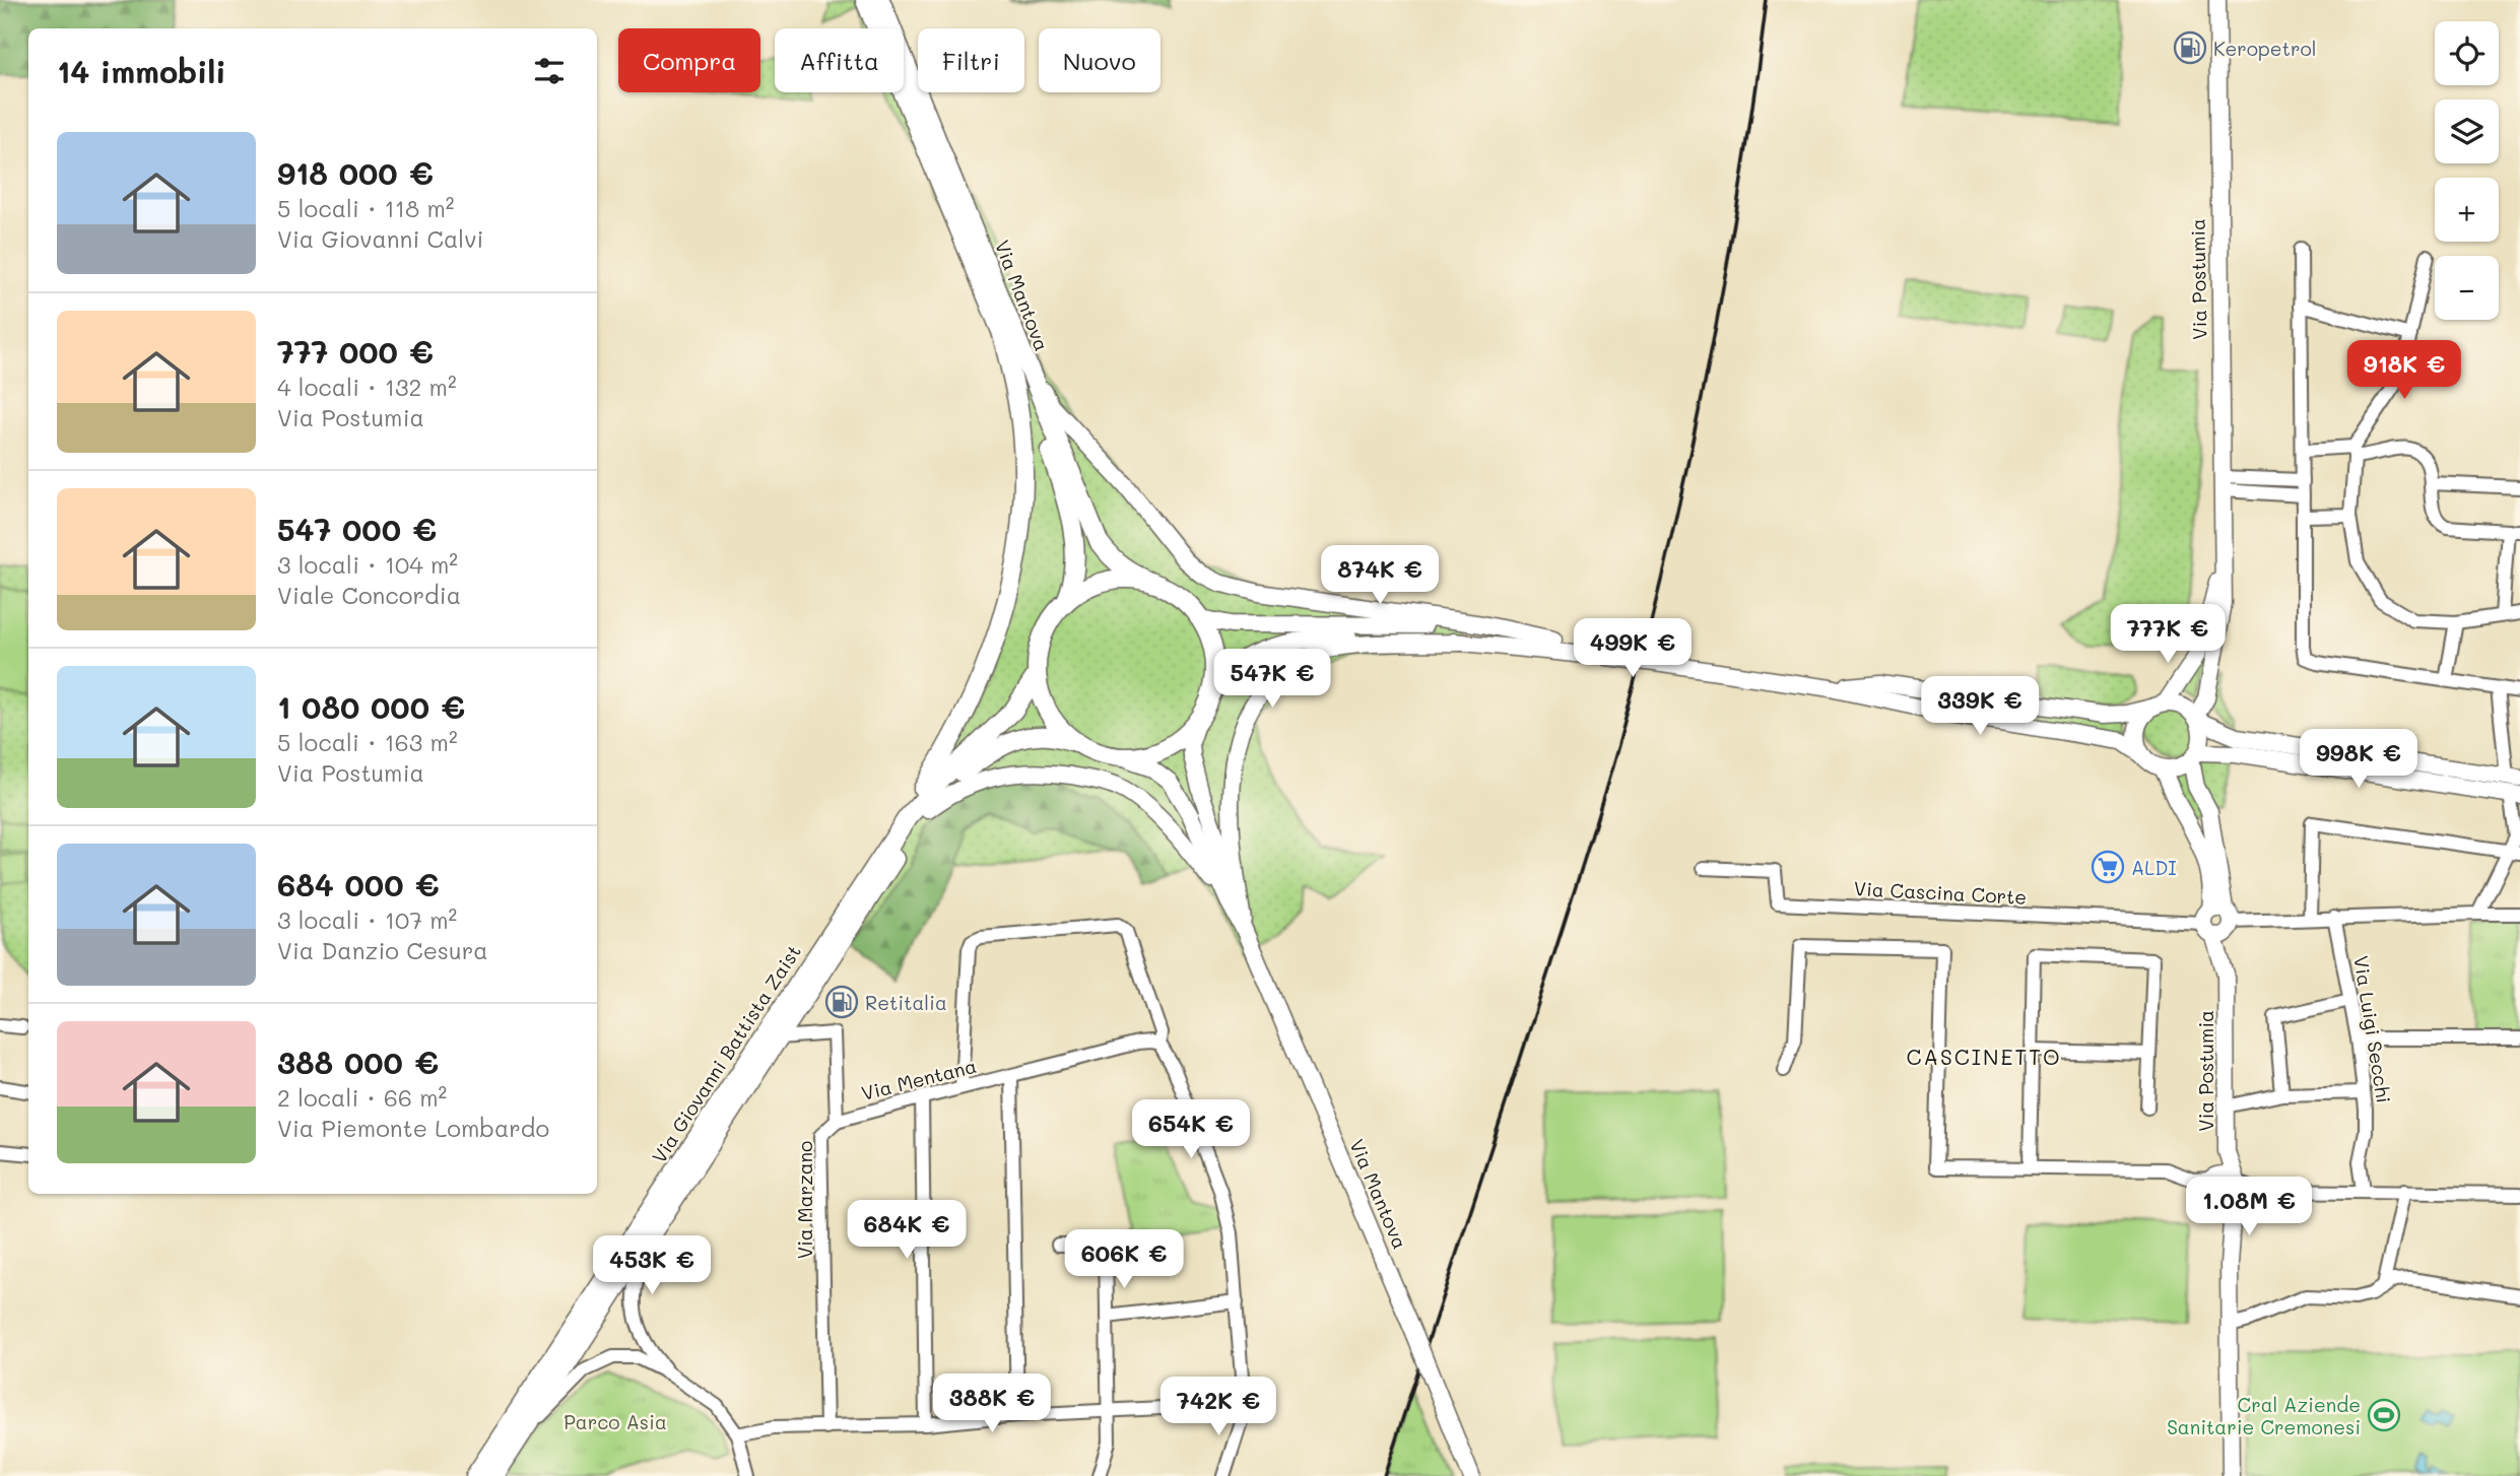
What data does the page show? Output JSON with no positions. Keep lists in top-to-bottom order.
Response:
{
  "streets": {
    "main road": ["Via Postumia", "Via Mantova", "Via Giovanni Battista Zaist"],
    "street": [
      "Via Cascina Corte",
      "Via Luigi Secchi",
      "Via Mentana",
      "Via Marzano"
    ]
  },
  "crossings": [
    ["Via Postumia", "Via Cascina Corte"],
    ["Via Mantova", "Via Giovanni Battista Zaist"],
    ["Via Giovanni Battista Zaist", "Via Marzano"],
    ["Via Mentana", "Via Marzano"]
  ],
  "districts": ["CASCINETTO"],
  "parks": ["Parco Asia"],
  "places": {
    "fuel station": ["Keropetrol", "Retitalia"],
    "supermarket": ["ALDI"],
    "sports": ["Cral Aziende Sanitarie Cremonesi"]
  },
  "page": {
    "map_buttons": ["+", "−"],
    "chip": [
      "Compra",
      "Affitta",
      "Filtri",
      "Nuovo"
    ],
    "heading": "14 immobili",
    "list": [
      {
        "name": "918 000 €",
        "note": "5 locali · 118 m² · Via Giovanni Calvi"
      },
      {
        "name": "777 000 €",
        "note": "4 locali · 132 m² · Via Postumia"
      },
      {
        "name": "547 000 €",
        "note": "3 locali · 104 m² · Viale Concordia"
      },
      {
        "name": "1 080 000 €",
        "note": "5 locali · 163 m² · Via Postumia"
      },
      {
        "name": "684 000 €",
        "note": "3 locali · 107 m² · Via Danzio Cesura"
      },
      {
        "name": "388 000 €",
        "note": "2 locali · 66 m² · Via Piemonte Lombardo"
      }
    ],
    "price": [
      "918K €",
      "874K €",
      "777K €",
      "499K €",
      "547K €",
      "339K €",
      "998K €",
      "654K €",
      "1.08M €",
      "684K €",
      "606K €",
      "453K €",
      "388K €",
      "742K €"
    ]
  }
}
